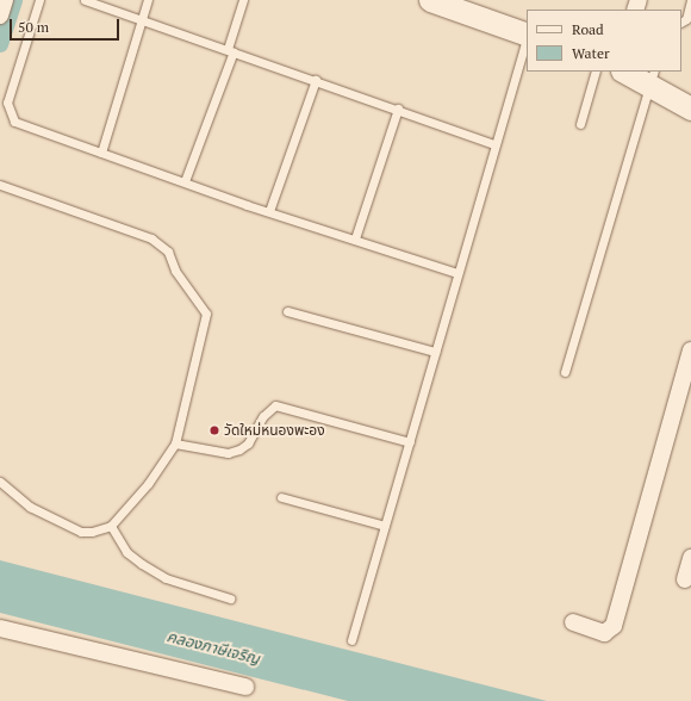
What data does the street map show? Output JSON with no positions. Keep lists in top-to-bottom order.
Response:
{
  "water": ["คลองภาษีเจริญ"],
  "places": ["วัดใหม่หนองพะอง"],
  "legend": ["Road", "Water"],
  "scale_bar": "50 m"
}
